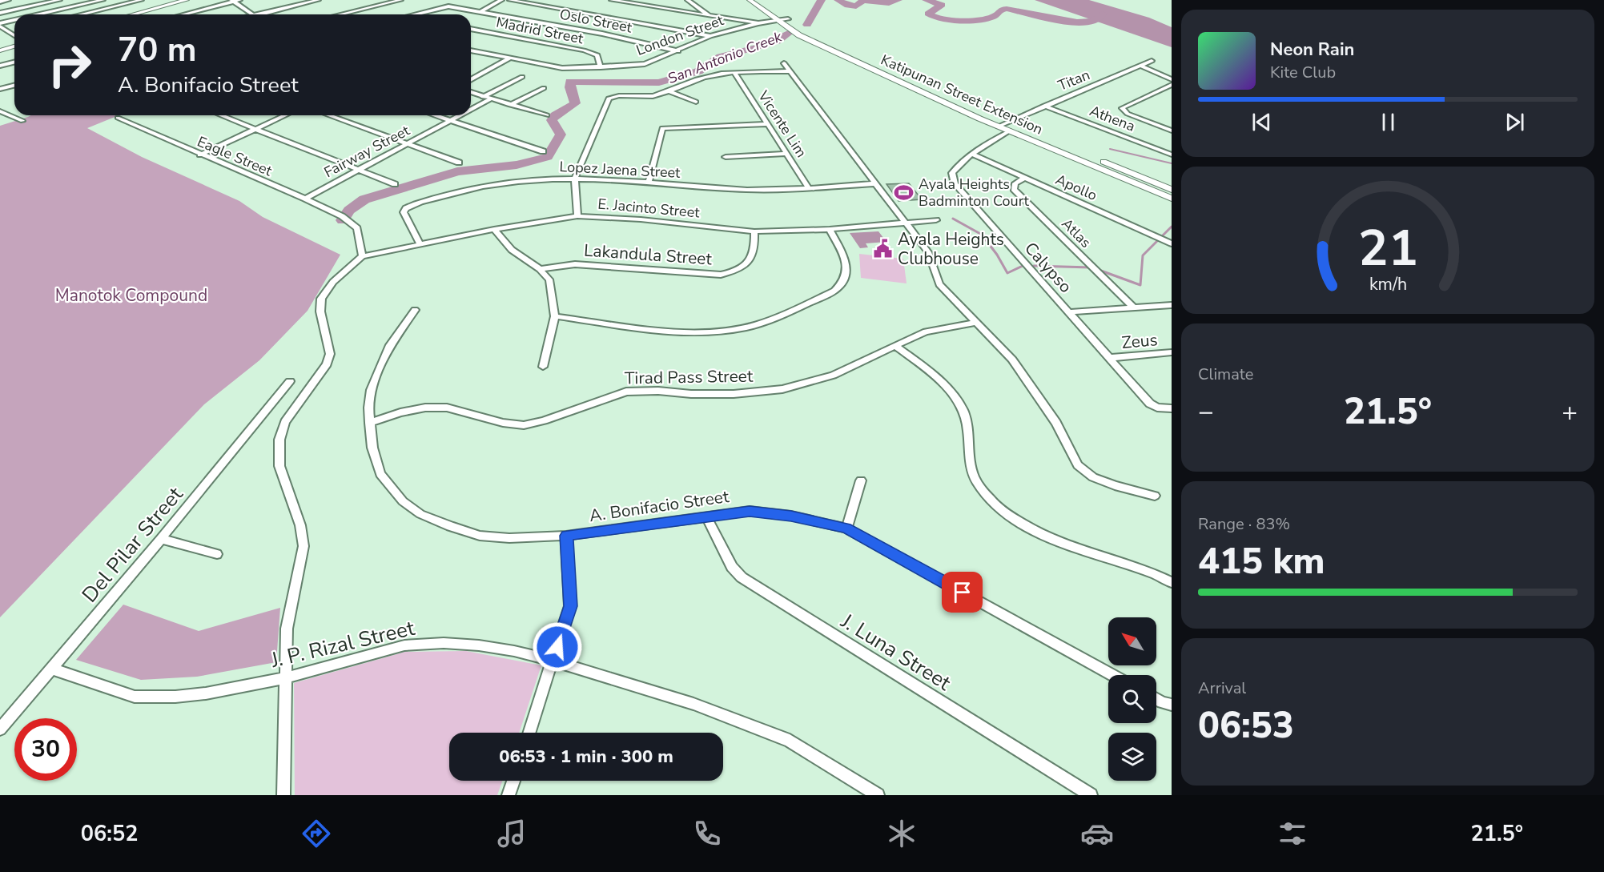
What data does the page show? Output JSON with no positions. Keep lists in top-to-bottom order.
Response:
{
  "streets": {
    "street": [
      "Oslo Street",
      "Madrid Street",
      "London Street",
      "Titan",
      "Katipunan Street Extension",
      "Athena",
      "Vicente Lim",
      "Fairway Street",
      "Eagle Street",
      "Lopez Jaena Street",
      "Apollo",
      "E. Jacinto Street",
      "Atlas",
      "Lakandula Street",
      "Calypso",
      "Zeus",
      "Tirad Pass Street",
      "A. Bonifacio Street",
      "Del Pilar Street",
      "J. P. Rizal Street",
      "J. Luna Street"
    ]
  },
  "crossings": [
    ["Oslo Street", "London Street"],
    ["Madrid Street", "London Street"],
    ["London Street", "Katipunan Street Extension"],
    ["Titan", "Katipunan Street Extension"],
    ["Titan", "Athena"],
    ["Titan", "Calypso"],
    ["Katipunan Street Extension", "Calypso"],
    ["Vicente Lim", "Lopez Jaena Street"],
    ["Fairway Street", "Eagle Street"],
    ["Eagle Street", "E. Jacinto Street"],
    ["Lopez Jaena Street", "E. Jacinto Street"],
    ["Apollo", "Atlas"],
    ["Apollo", "Calypso"],
    ["E. Jacinto Street", "Lakandula Street"],
    ["Calypso", "Zeus"],
    ["Tirad Pass Street", "A. Bonifacio Street"],
    ["A. Bonifacio Street", "J. Luna Street"],
    ["Del Pilar Street", "J. P. Rizal Street"]
  ],
  "water": ["San Antonio Creek"],
  "parks": ["Manotok Compound"],
  "places": {
    "sports": ["Ayala Heights Badminton Court"],
    "public building": ["Ayala Heights Clubhouse"]
  },
  "north": "top left",
  "page": {
    "turn": ["70 m", "A. Bonifacio Street"],
    "song": ["Neon Rain", "Kite Club"],
    "tile": [
      "Climate",
      ["Range · 83%", "415 km"],
      ["Arrival", "06:53"]
    ],
    "heat": ["−", "21.5°", "+"],
    "limit": "30",
    "trip": "06:53 · 1 min · 300 m",
    "tabs": ["06:52", "21.5°"],
    "gauge": ["21", "km/h"]
  }
}
